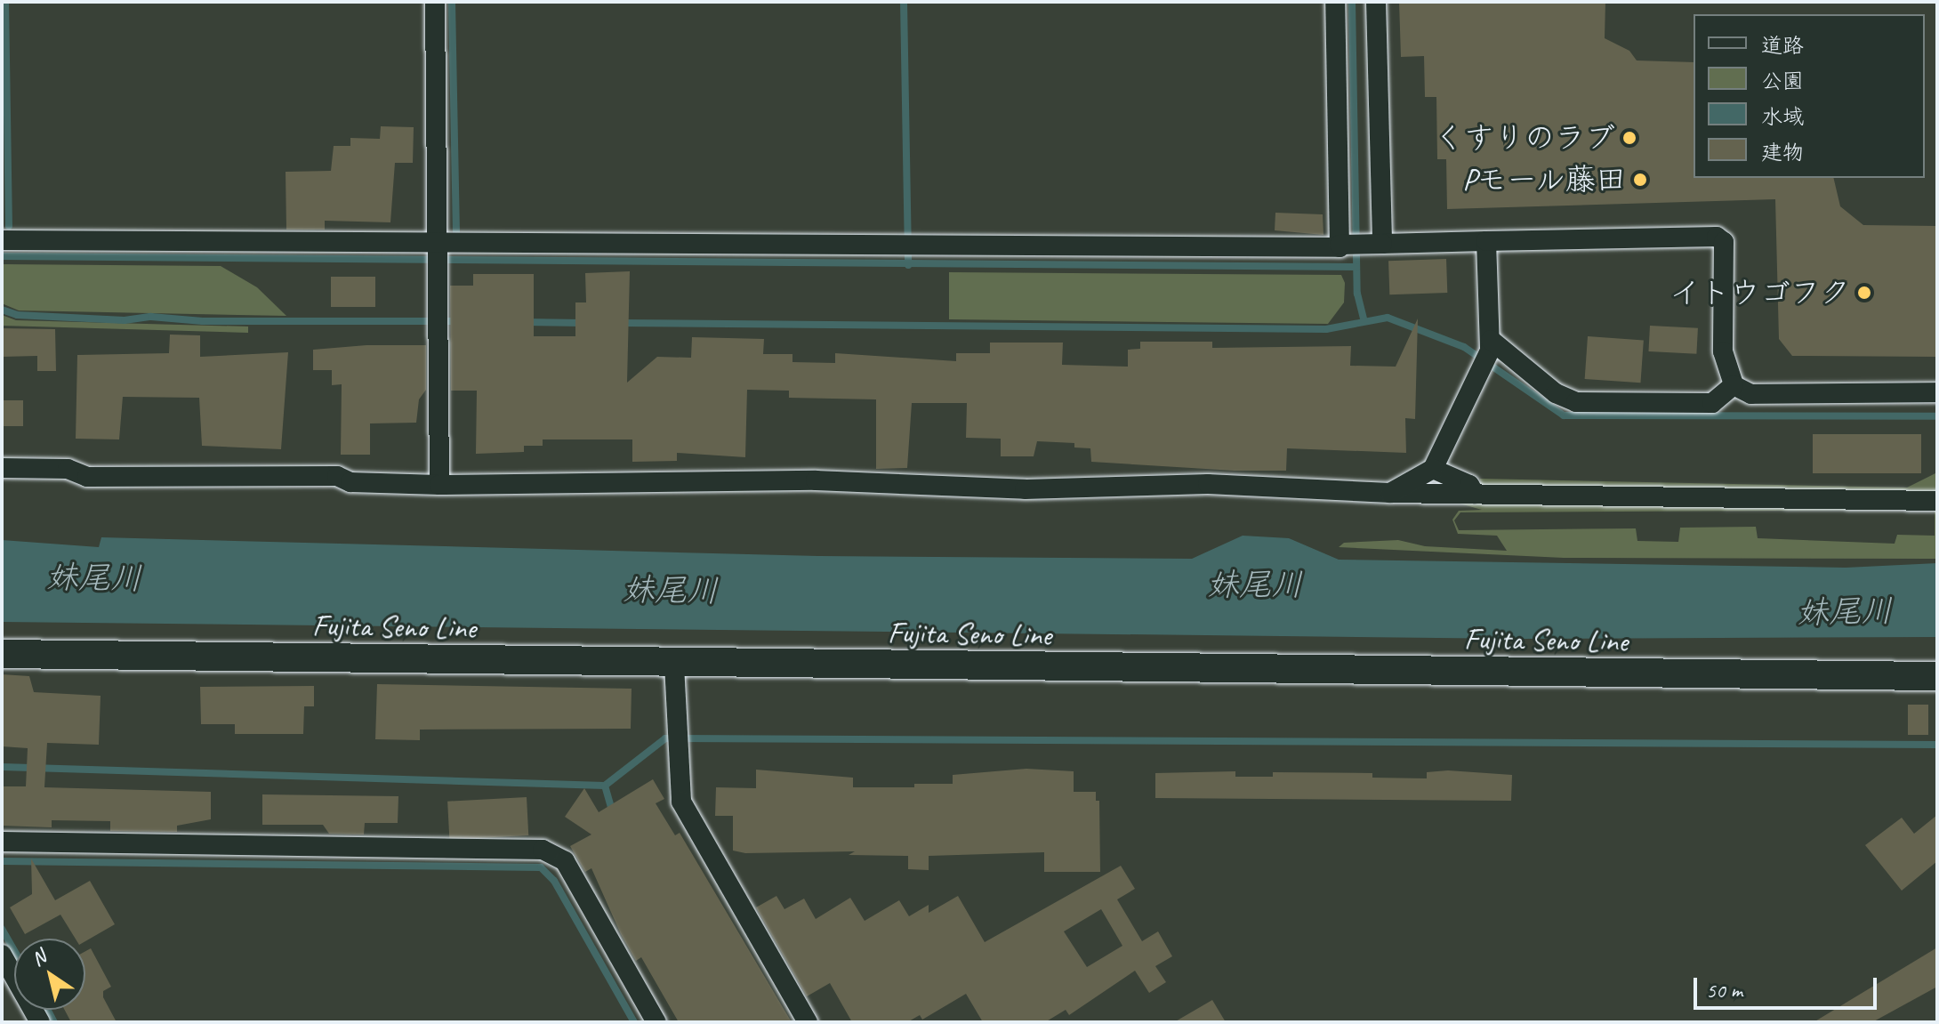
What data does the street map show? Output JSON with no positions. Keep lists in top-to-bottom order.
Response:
{
  "streets": {
    "main road": ["Fujita Seno Line"]
  },
  "water": ["妹尾川"],
  "places": ["くすりのラブ", "Pモール藤田", "イトウゴフク"],
  "legend": [
    "道路",
    "公園",
    "水域",
    "建物"
  ],
  "scale_bar": "50 m",
  "north": "top left"
}
